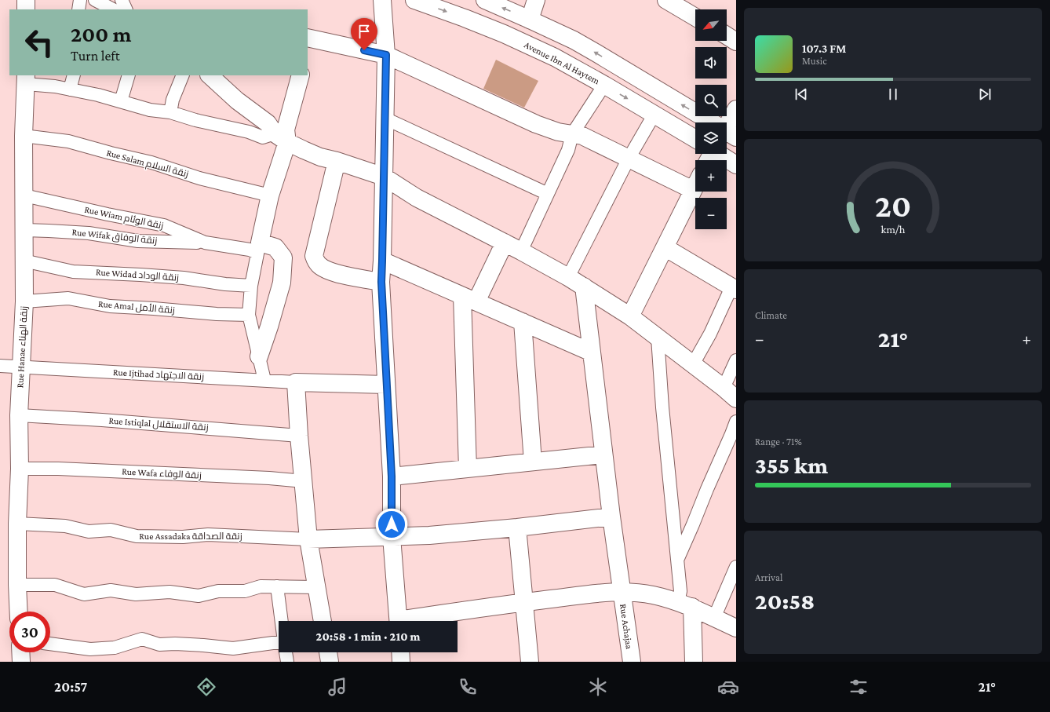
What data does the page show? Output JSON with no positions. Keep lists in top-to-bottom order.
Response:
{
  "streets": {
    "street": [
      "Avenue Ibn Al Haytem",
      "Rue Salam زنقة السلام",
      "Rue Wiam زنقة الوئام",
      "Rue Wifak زنقة الوفاق",
      "Rue Widad زنقة الوداد",
      "Rue Amal زنقة الأمل",
      "Rue Hanae زنقة الهناء",
      "Rue Ijtihad زنقة الاجتهاد",
      "Rue Istiqlal زنقة الاستقلال",
      "Rue Wafa زنقة الوفاء",
      "Rue Assadaka زنقة الصداقة",
      "Rue Achajaa"
    ]
  },
  "crossings": [
    ["Rue Salam زنقة السلام", "Rue Hanae زنقة الهناء"],
    ["Rue Wiam زنقة الوئام", "Rue Wifak زنقة الوفاق"],
    ["Rue Wiam زنقة الوئام", "Rue Hanae زنقة الهناء"],
    ["Rue Wifak زنقة الوفاق", "Rue Hanae زنقة الهناء"],
    ["Rue Widad زنقة الوداد", "Rue Hanae زنقة الهناء"],
    ["Rue Amal زنقة الأمل", "Rue Hanae زنقة الهناء"],
    ["Rue Hanae زنقة الهناء", "Rue Ijtihad زنقة الاجتهاد"],
    ["Rue Hanae زنقة الهناء", "Rue Istiqlal زنقة الاستقلال"],
    ["Rue Hanae زنقة الهناء", "Rue Wafa زنقة الوفاء"],
    ["Rue Hanae زنقة الهناء", "Rue Assadaka زنقة الصداقة"]
  ],
  "north": "bottom left",
  "page": {
    "map_buttons": ["+", "−"],
    "turn": ["200 m", "Turn left"],
    "song": ["107.3 FM", "Music"],
    "tile": [
      "Climate",
      ["Range · 71%", "355 km"],
      ["Arrival", "20:58"]
    ],
    "heat": ["−", "21°", "+"],
    "limit": "30",
    "trip": "20:58 · 1 min · 210 m",
    "tabs": ["20:57", "21°"],
    "gauge": ["20", "km/h"]
  }
}
